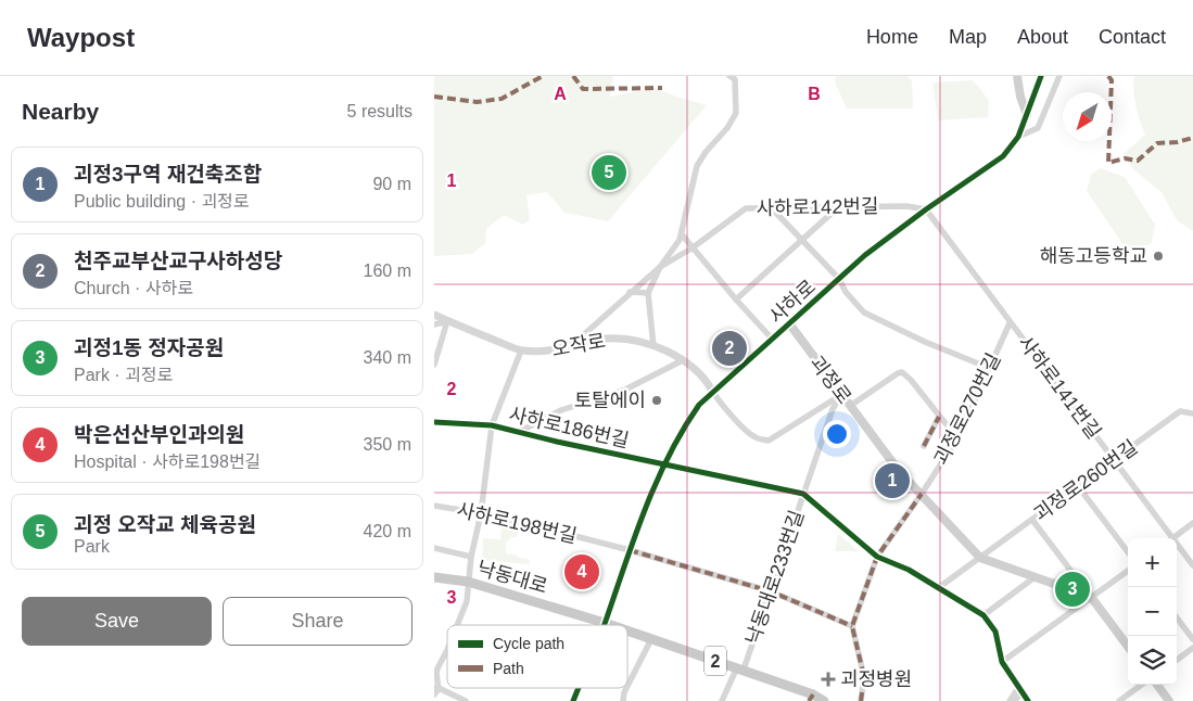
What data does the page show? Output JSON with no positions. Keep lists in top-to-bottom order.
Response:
{
  "streets": {
    "main road": ["괴정로", "낙동대로", "2"],
    "street": [
      "사하로142번길",
      "사하로",
      "오작로",
      "사하로141번길",
      "괴정로270번길",
      "사하로186번길",
      "괴정로260번길",
      "사하로198번길",
      "낙동대로233번길"
    ]
  },
  "crossings": [
    ["사하로142번길", "사하로"],
    ["사하로142번길", "사하로141번길"],
    ["사하로", "오작로"],
    ["사하로", "괴정로"],
    ["사하로", "사하로141번길"],
    ["사하로", "사하로186번길"],
    ["사하로", "사하로198번길"],
    ["사하로", "낙동대로"],
    ["괴정로", "괴정로270번길"],
    ["괴정로", "괴정로260번길"],
    ["괴정로", "낙동대로233번길"],
    ["사하로141번길", "괴정로270번길"],
    ["사하로141번길", "괴정로260번길"],
    ["괴정로270번길", "사하로198번길"],
    ["사하로186번길", "낙동대로233번길"],
    ["사하로198번길", "낙동대로233번길"],
    ["낙동대로", "낙동대로233번길"]
  ],
  "places": {
    "other": ["해동고등학교", "토탈에이"],
    "health": ["괴정병원"]
  },
  "legend": ["Cycle path", "Path"],
  "north": "bottom left",
  "page": {
    "header": "Waypost",
    "nav": [
      "Home",
      "Map",
      "About",
      "Contact"
    ],
    "heading": ["Nearby", "5 results"],
    "list": [
      {
        "mark": "1",
        "name": "괴정3구역 재건축조합",
        "note": "Public building · 괴정로",
        "value": "90 m"
      },
      {
        "mark": "2",
        "name": "천주교부산교구사하성당",
        "note": "Church · 사하로",
        "value": "160 m"
      },
      {
        "mark": "3",
        "name": "괴정1동 정자공원",
        "note": "Park · 괴정로",
        "value": "340 m"
      },
      {
        "mark": "4",
        "name": "박은선산부인과의원",
        "note": "Hospital · 사하로198번길",
        "value": "350 m"
      },
      {
        "mark": "5",
        "name": "괴정 오작교 체육공원",
        "note": "Park",
        "value": "420 m"
      }
    ],
    "pins": [
      "5",
      "2",
      "1",
      "4",
      "3"
    ],
    "map_buttons": ["+", "−"],
    "buttons": ["Save", "Share"]
  },
  "grid": {
    "columns": ["A", "B"],
    "rows": ["1", "2", "3"]
  }
}
